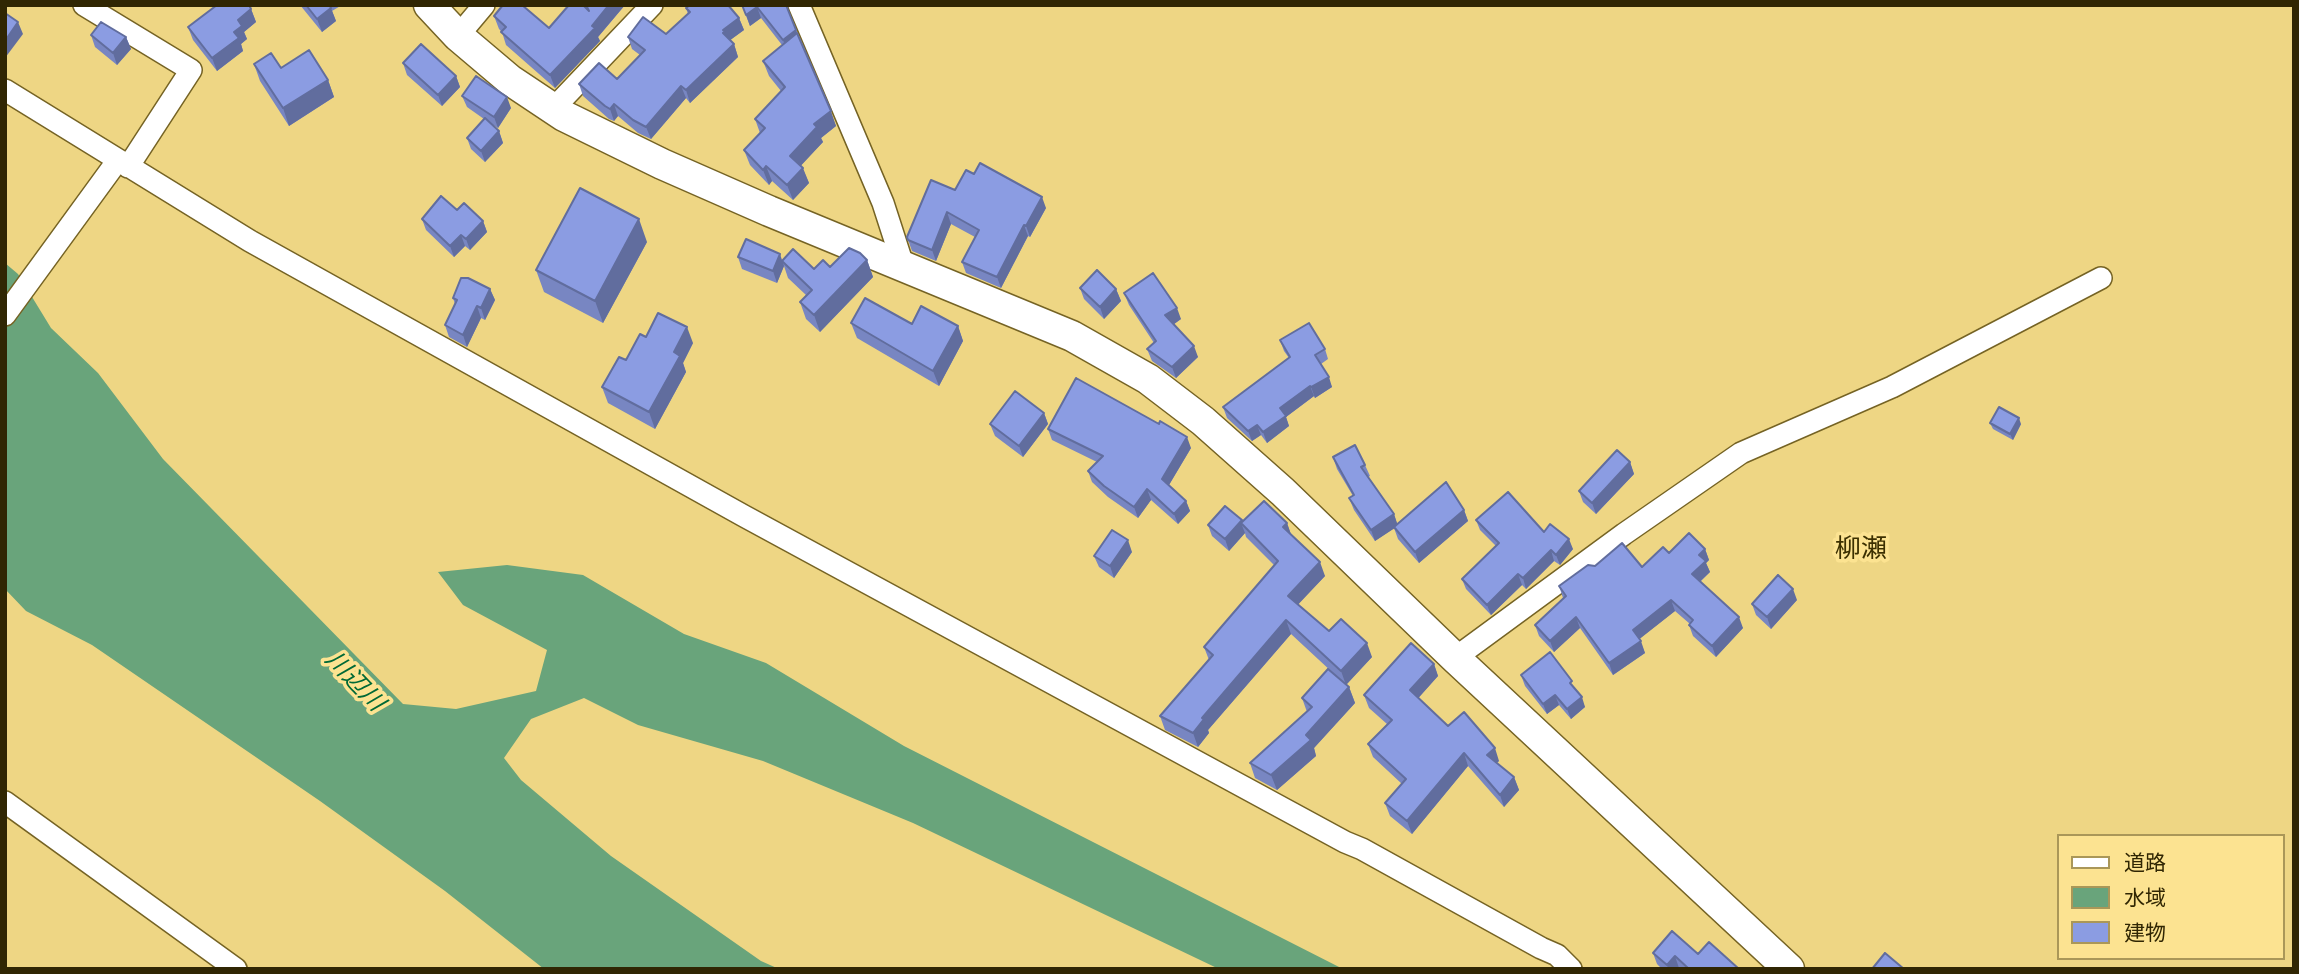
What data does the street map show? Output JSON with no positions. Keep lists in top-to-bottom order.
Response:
{
  "districts": ["柳瀬"],
  "water": ["川辺川"],
  "legend": ["道路", "水域", "建物"]
}
